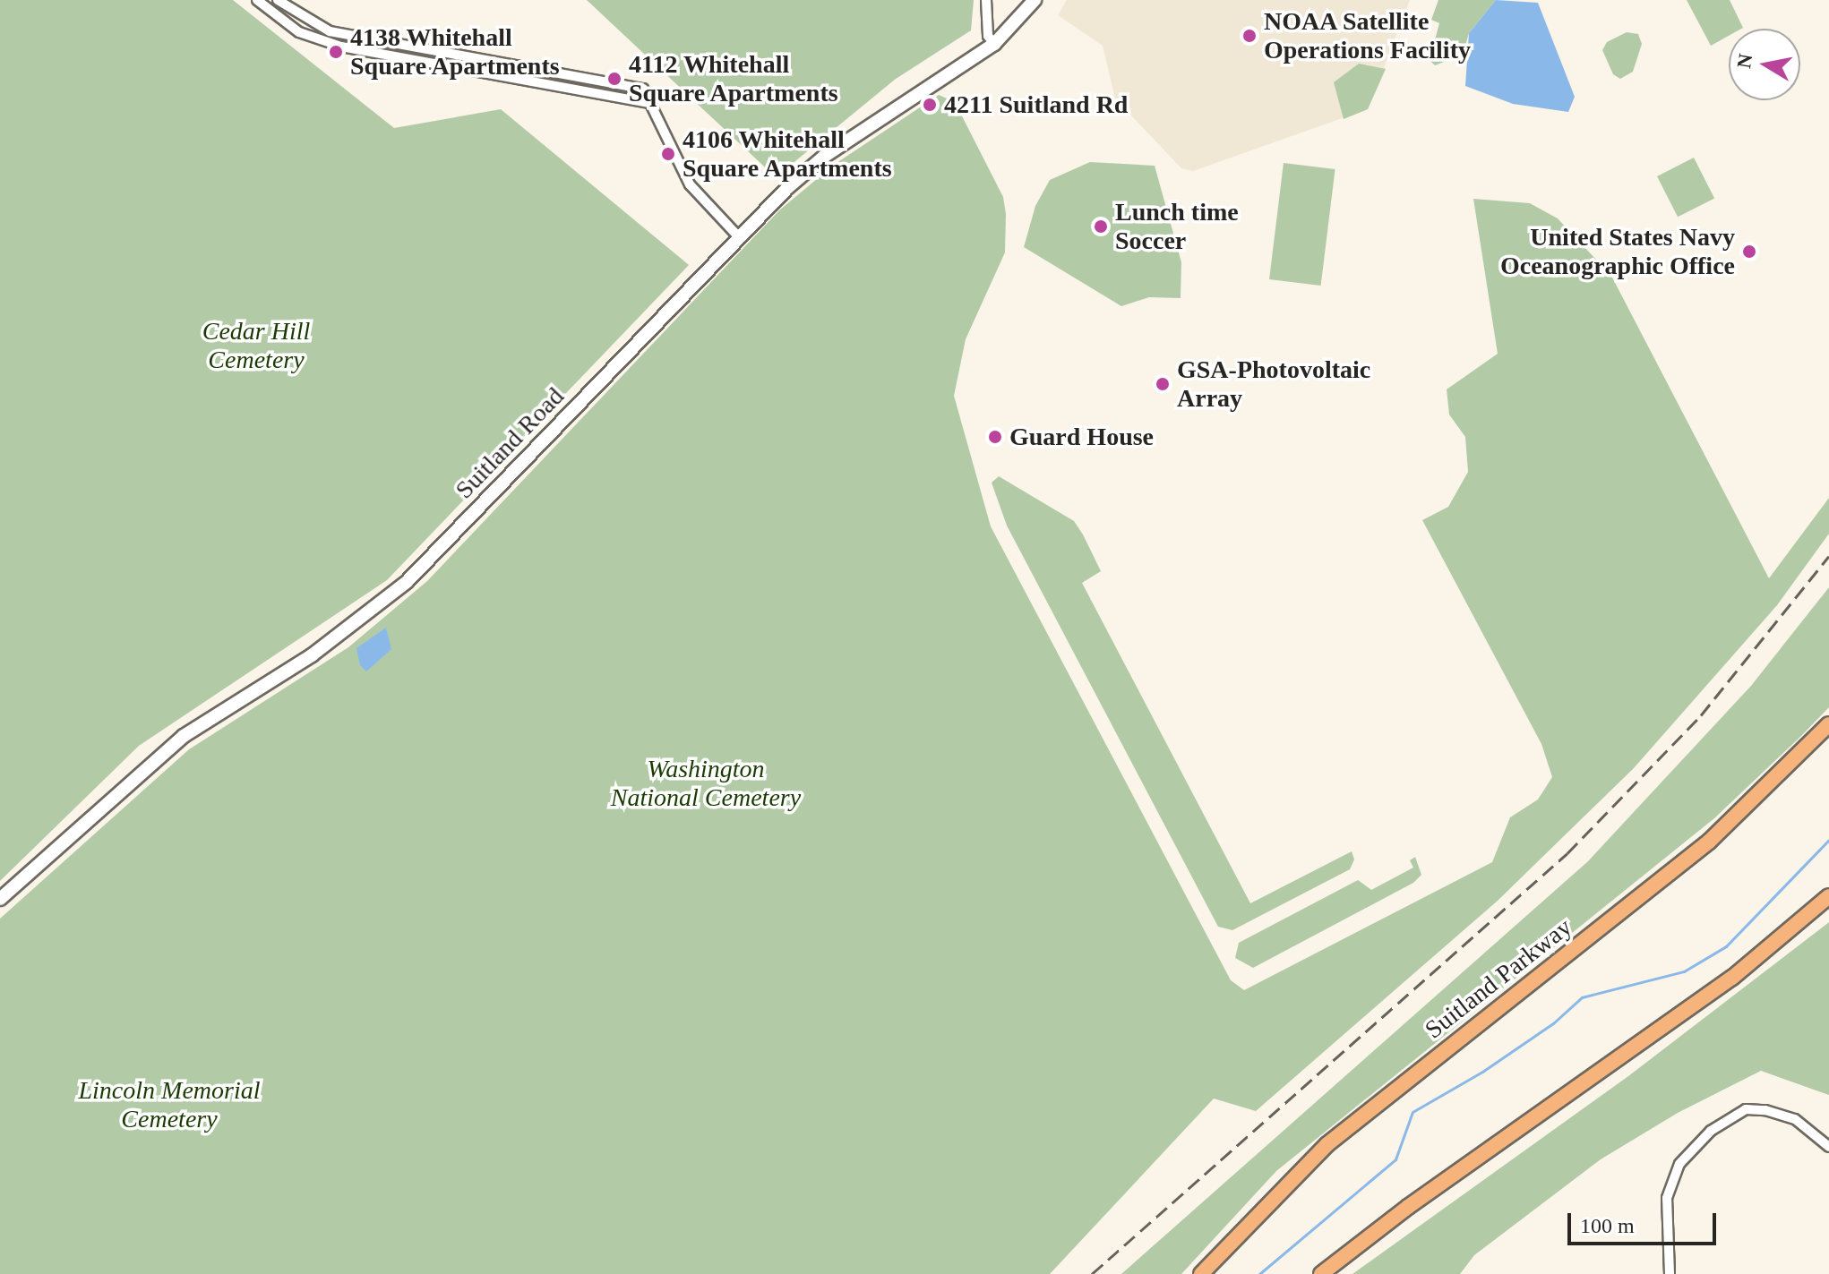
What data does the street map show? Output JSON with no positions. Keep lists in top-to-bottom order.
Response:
{
  "streets": {
    "highway": ["Suitland Parkway"],
    "main road": ["Suitland Road"]
  },
  "parks": ["Cedar Hill Cemetery", "Washington National Cemetery", "Lincoln Memorial Cemetery"],
  "places": [
    "NOAA Satellite Operations Facility",
    "4138 Whitehall Square Apartments",
    "4112 Whitehall Square Apartments",
    "4211 Suitland Rd",
    "4106 Whitehall Square Apartments",
    "Lunch time Soccer",
    "United States Navy Oceanographic Office",
    "GSA-Photovoltaic Array",
    "Guard House"
  ],
  "scale_bar": "100 m",
  "north": "left"
}
